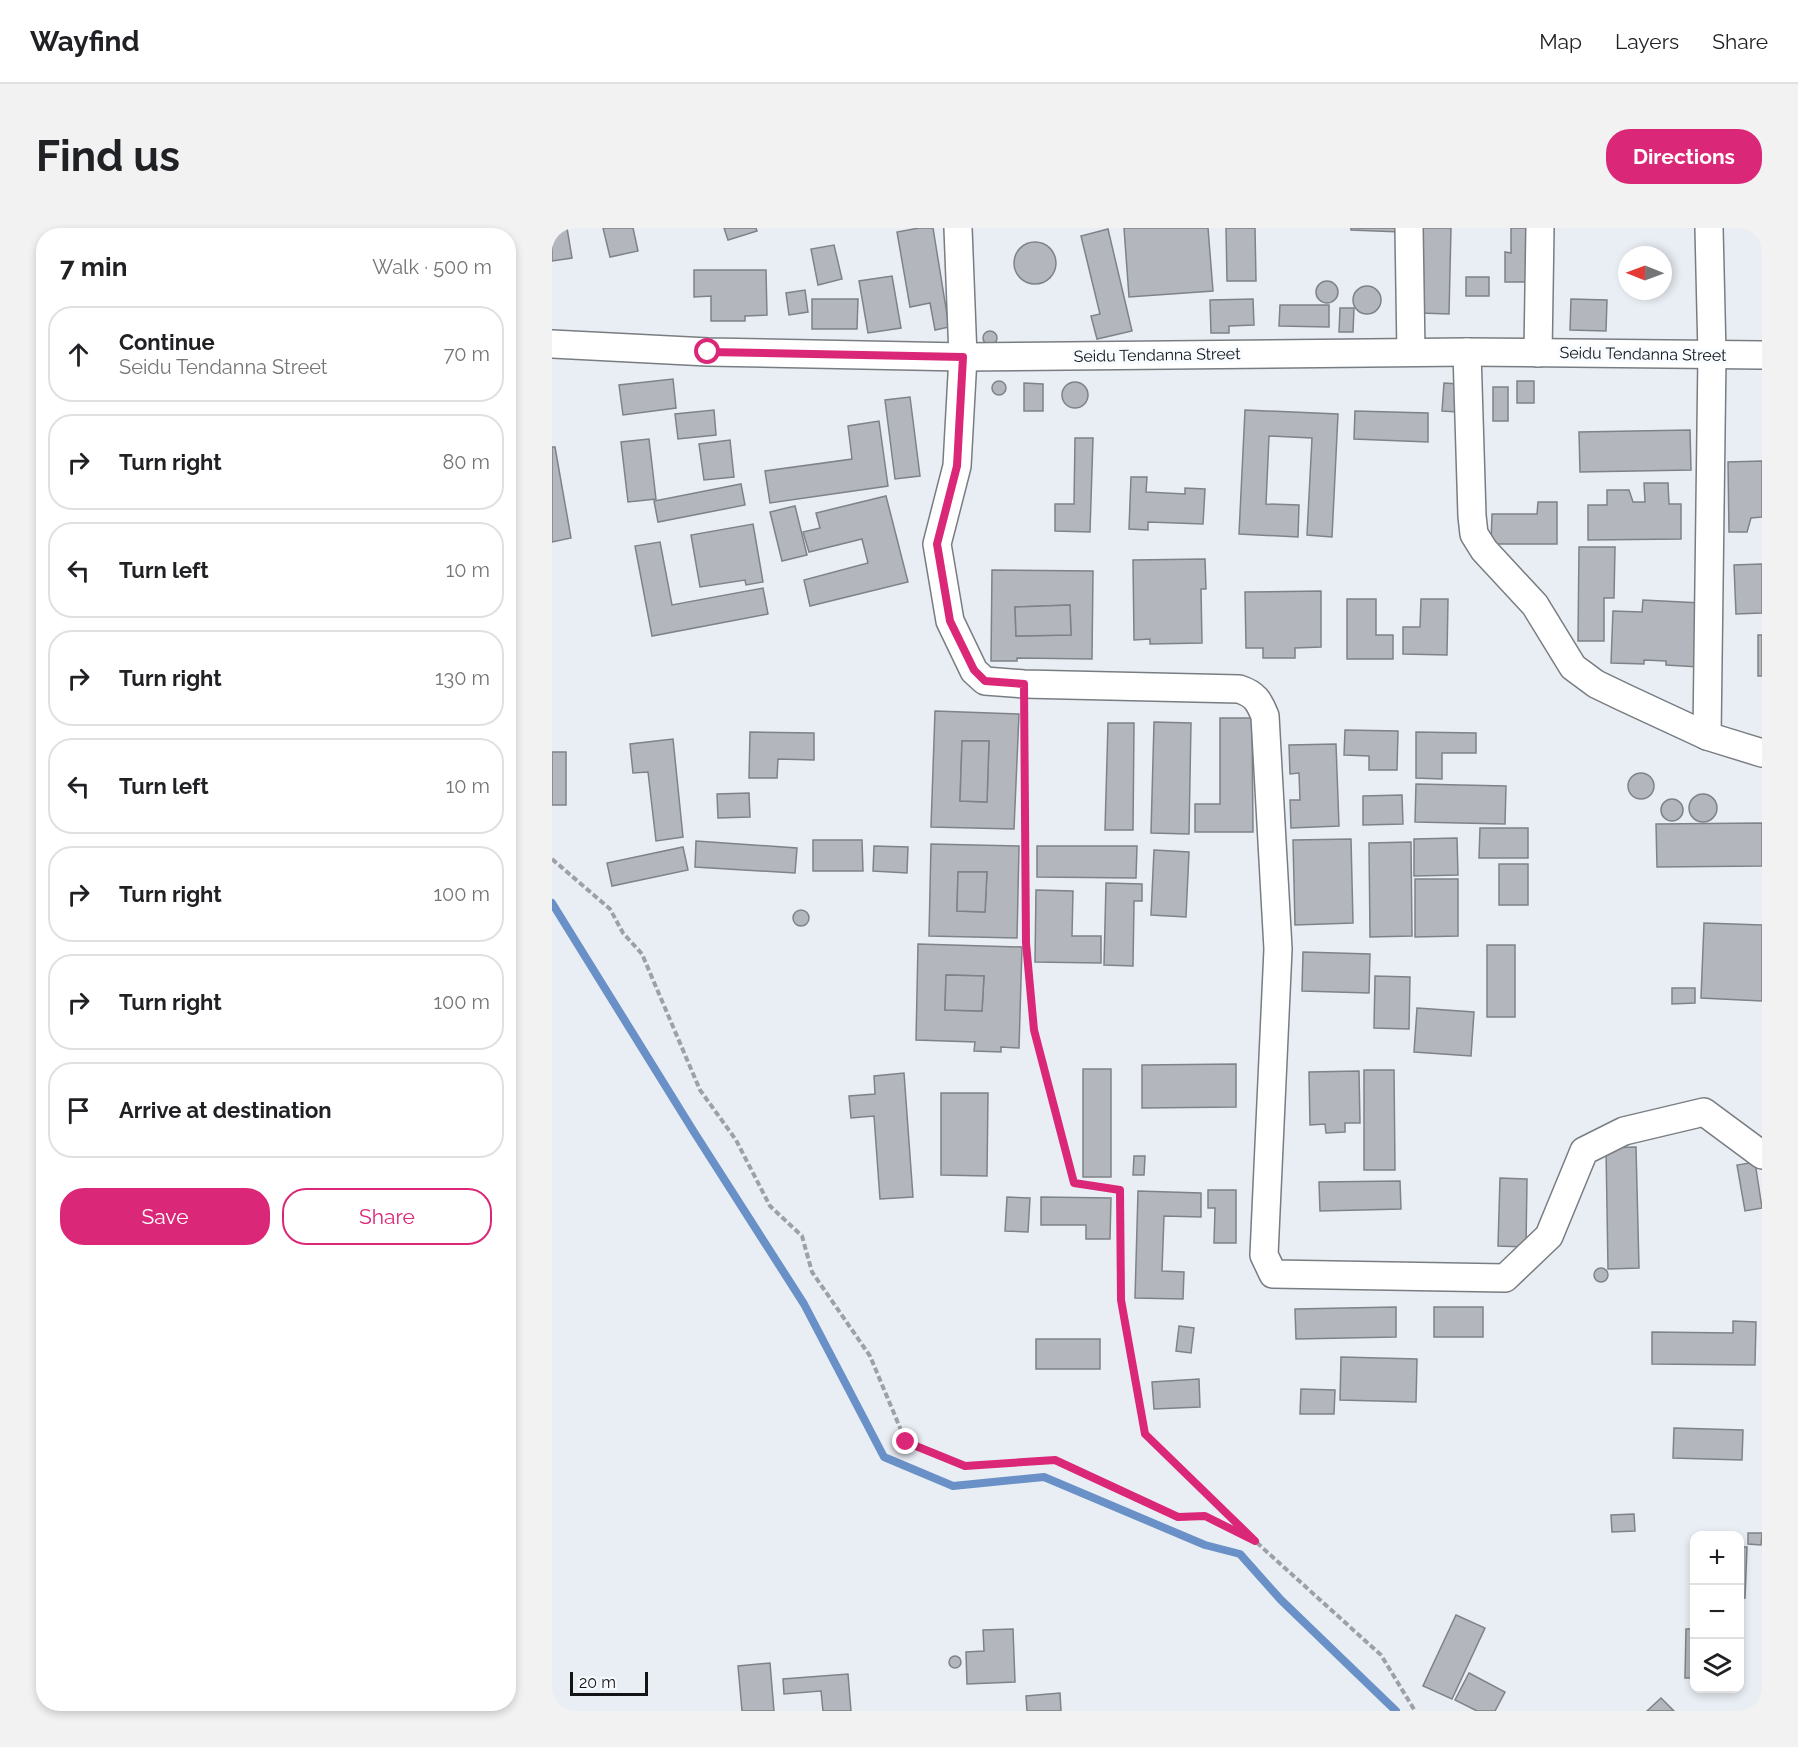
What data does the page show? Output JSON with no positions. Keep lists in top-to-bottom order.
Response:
{
  "streets": {
    "street": ["Seidu Tendanna Street"]
  },
  "scale_bar": "20 m",
  "north": "left",
  "page": {
    "header": "Wayfind",
    "nav": ["Map", "Layers", "Share"],
    "buttons": [
      "Directions",
      ["Save", "Share"]
    ],
    "title": "Find us",
    "heading": ["7 min", "Walk · 500 m"],
    "list": [
      ["Continue", "Seidu Tendanna Street", "70 m"],
      ["Turn right", "80 m"],
      ["Turn left", "10 m"],
      ["Turn right", "130 m"],
      ["Turn left", "10 m"],
      ["Turn right", "100 m"],
      ["Turn right", "100 m"],
      "Arrive at destination"
    ],
    "map_buttons": ["+", "−"],
    "scale": "20 m"
  }
}
